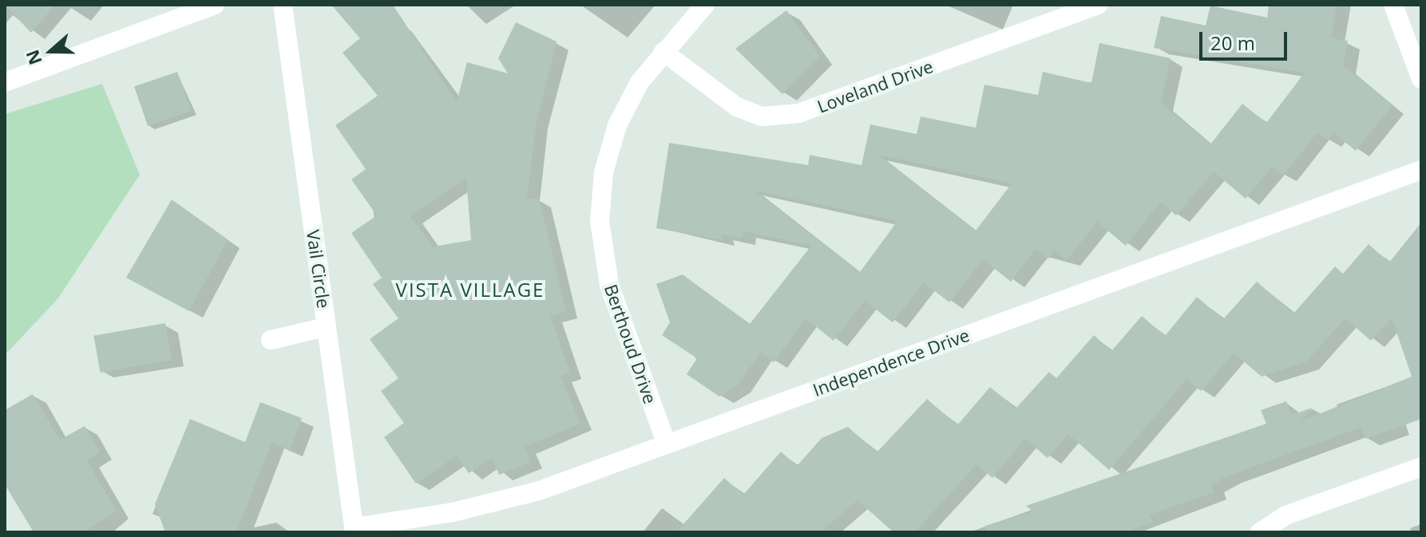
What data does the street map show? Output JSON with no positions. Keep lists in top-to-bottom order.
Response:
{
  "streets": {
    "street": [
      "Loveland Drive",
      "Vail Circle",
      "Berthoud Drive",
      "Independence Drive"
    ]
  },
  "crossings": [
    ["Loveland Drive", "Berthoud Drive"],
    ["Vail Circle", "Independence Drive"],
    ["Berthoud Drive", "Independence Drive"]
  ],
  "districts": ["VISTA VILLAGE"],
  "scale_bar": "20 m",
  "north": "left"
}
